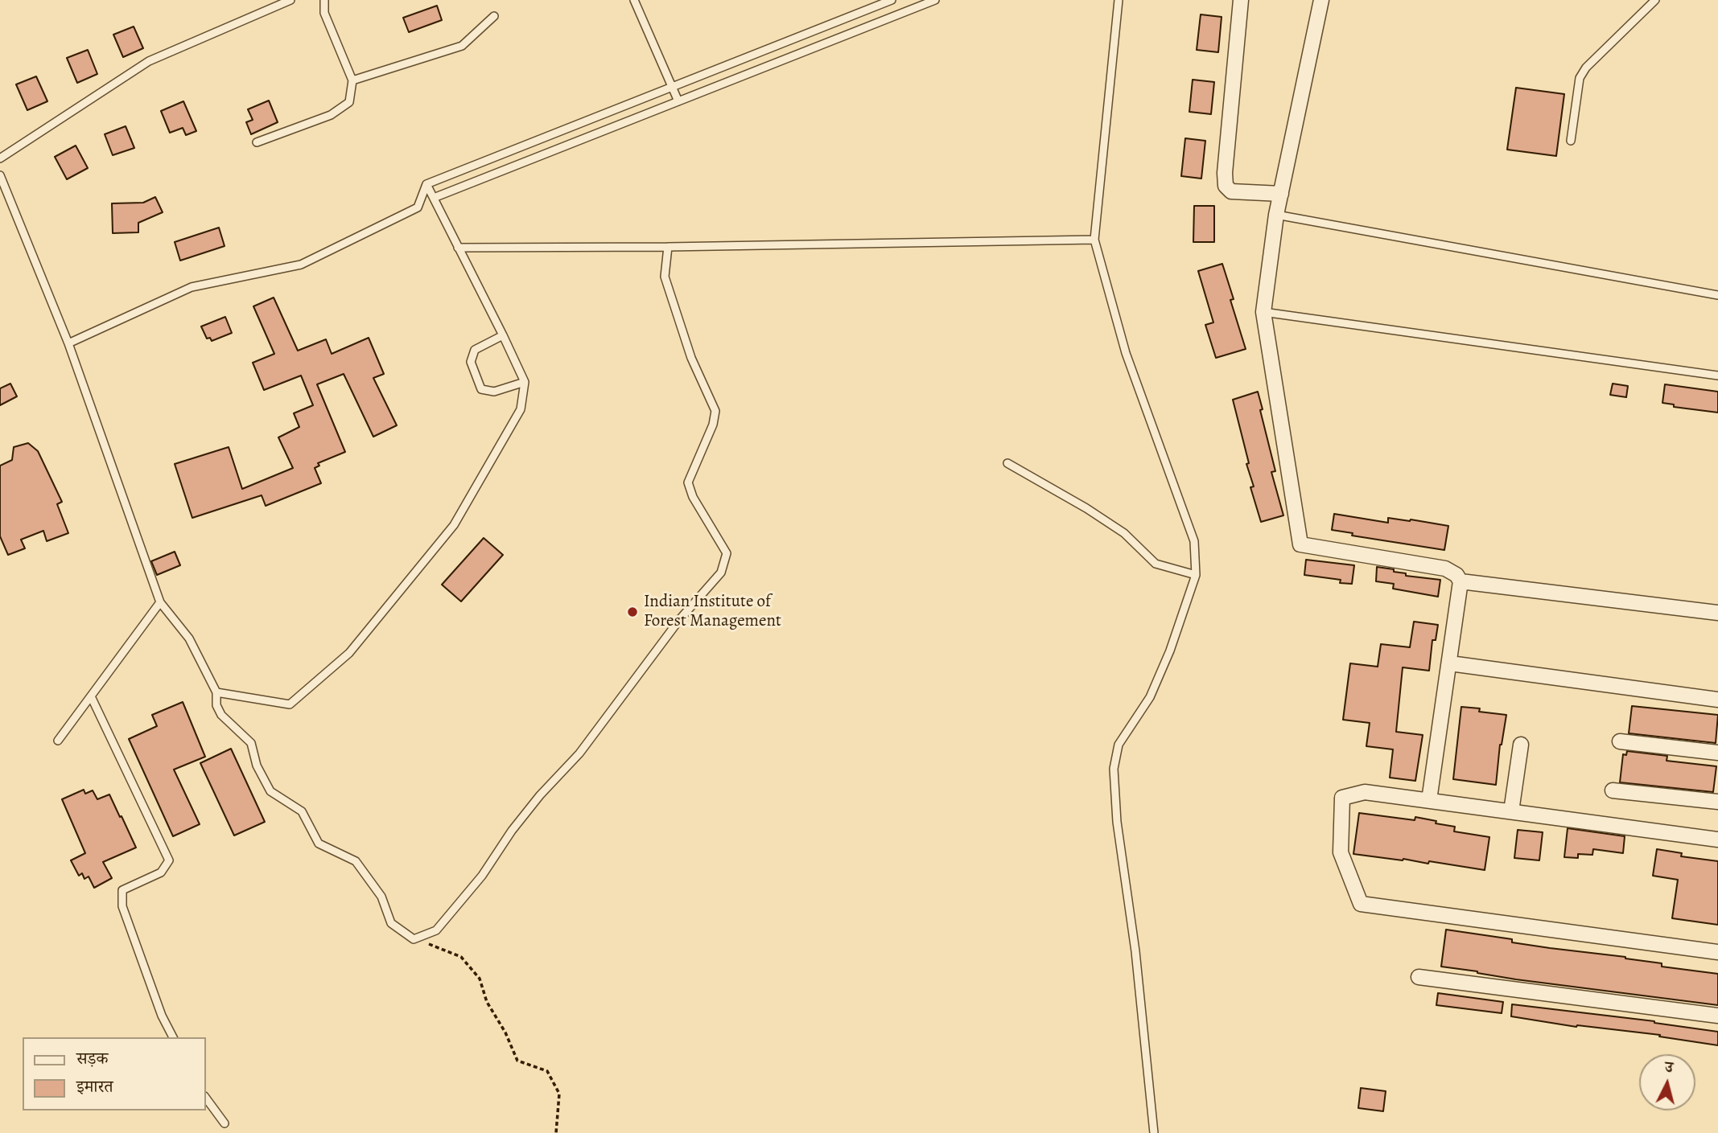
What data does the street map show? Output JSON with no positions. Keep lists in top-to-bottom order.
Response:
{
  "places": ["Indian Institute of Forest Management"],
  "legend": ["सड़क", "इमारत"],
  "north": "top"
}
